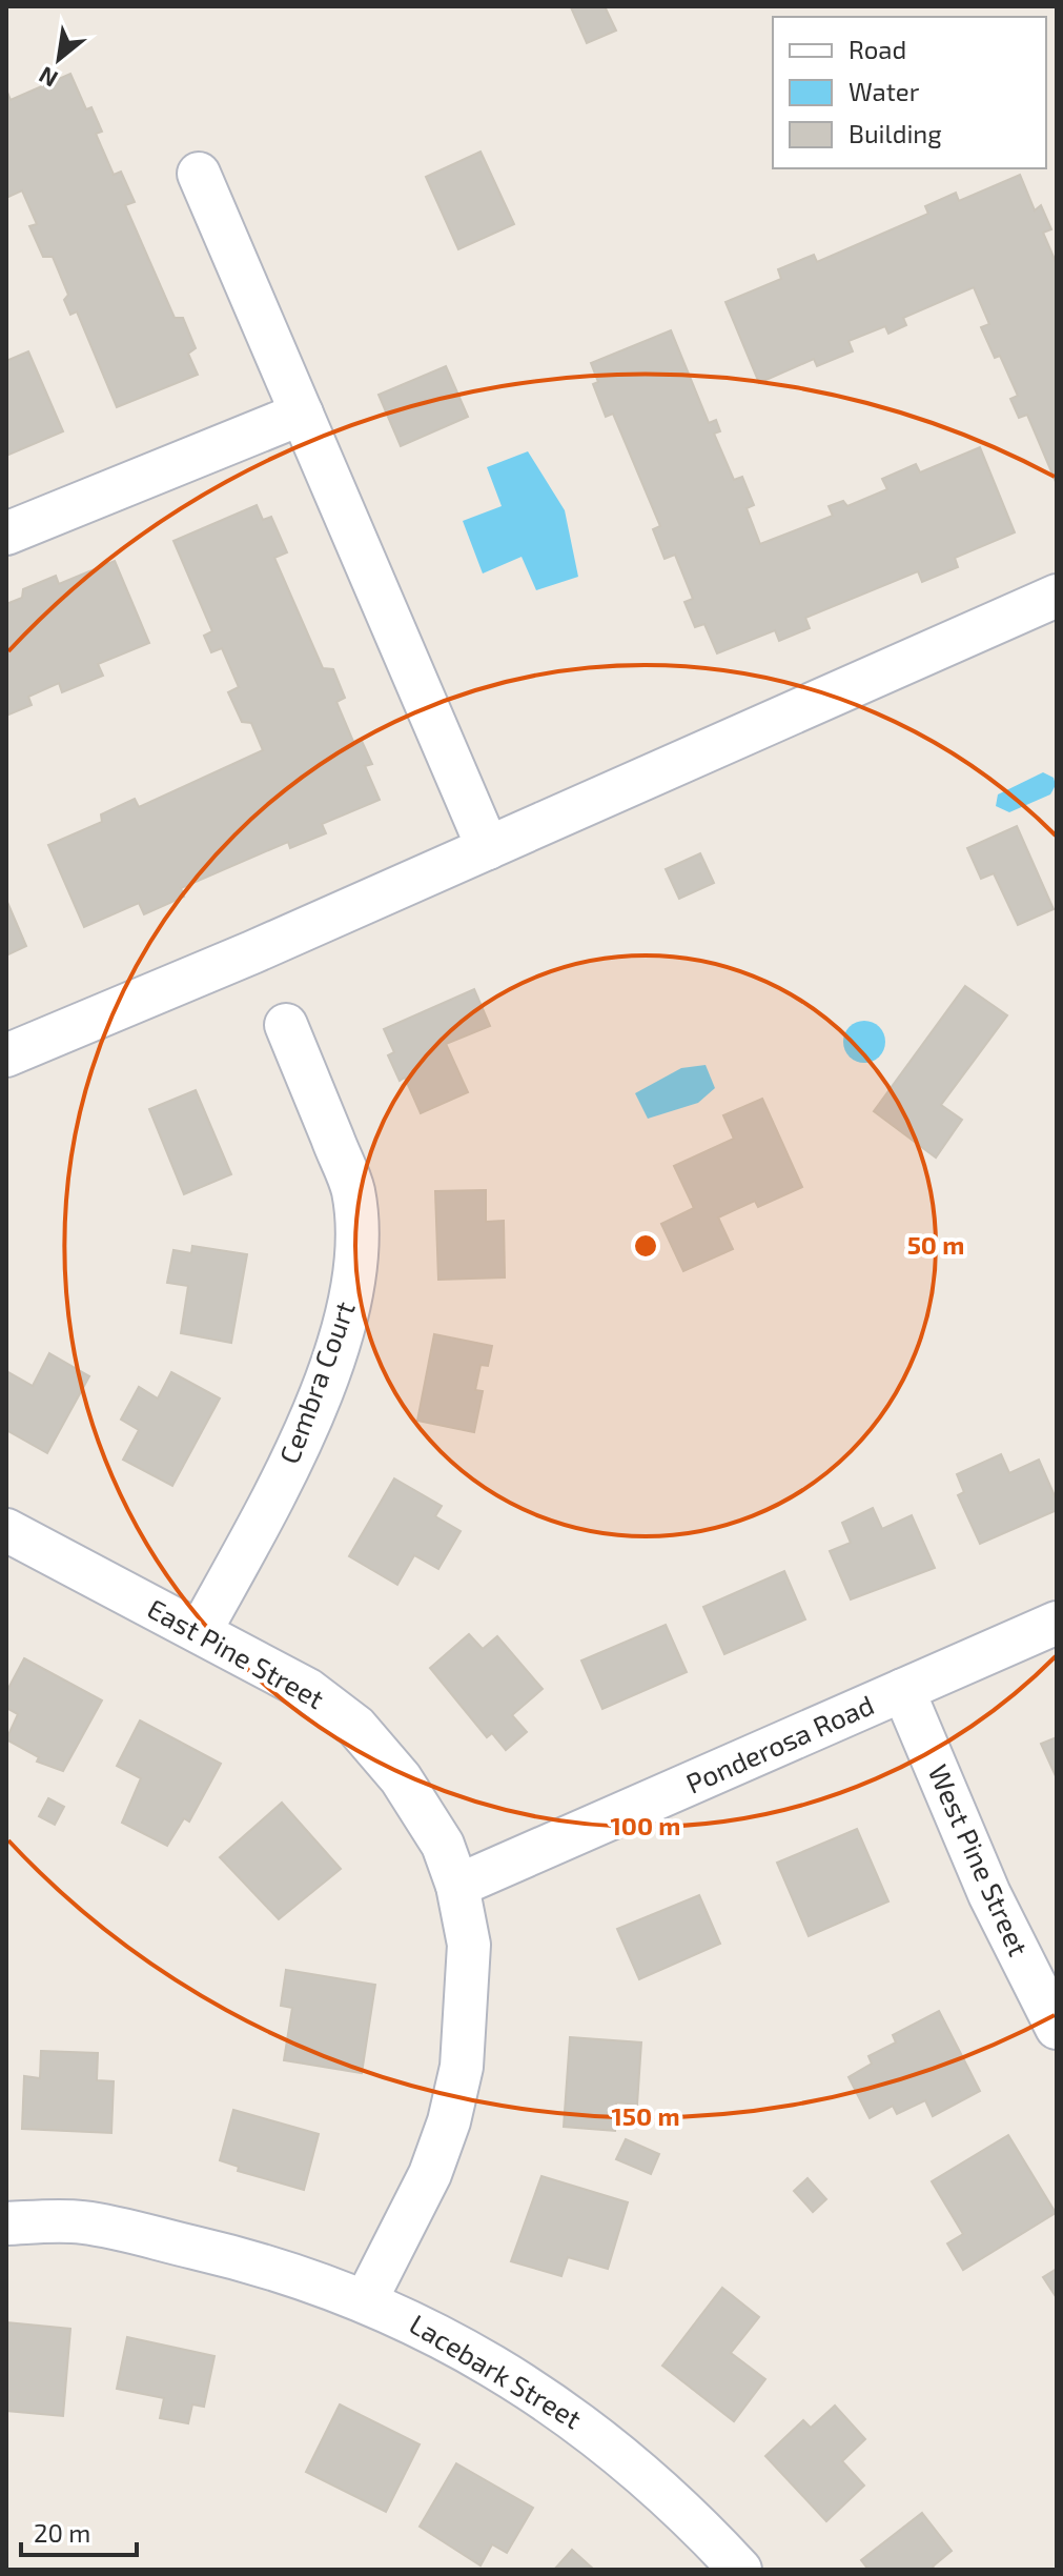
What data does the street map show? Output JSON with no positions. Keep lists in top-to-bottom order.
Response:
{
  "streets": {
    "street": [
      "Cembra Court",
      "East Pine Street",
      "Ponderosa Road",
      "West Pine Street",
      "Lacebark Street"
    ]
  },
  "crossings": [
    ["Cembra Court", "East Pine Street"],
    ["East Pine Street", "Ponderosa Road"],
    ["East Pine Street", "Lacebark Street"],
    ["Ponderosa Road", "West Pine Street"]
  ],
  "legend": ["Road", "Water", "Building"],
  "scale_bar": "20 m",
  "north": "bottom left",
  "rings": ["50 m", "100 m", "150 m"]
}
